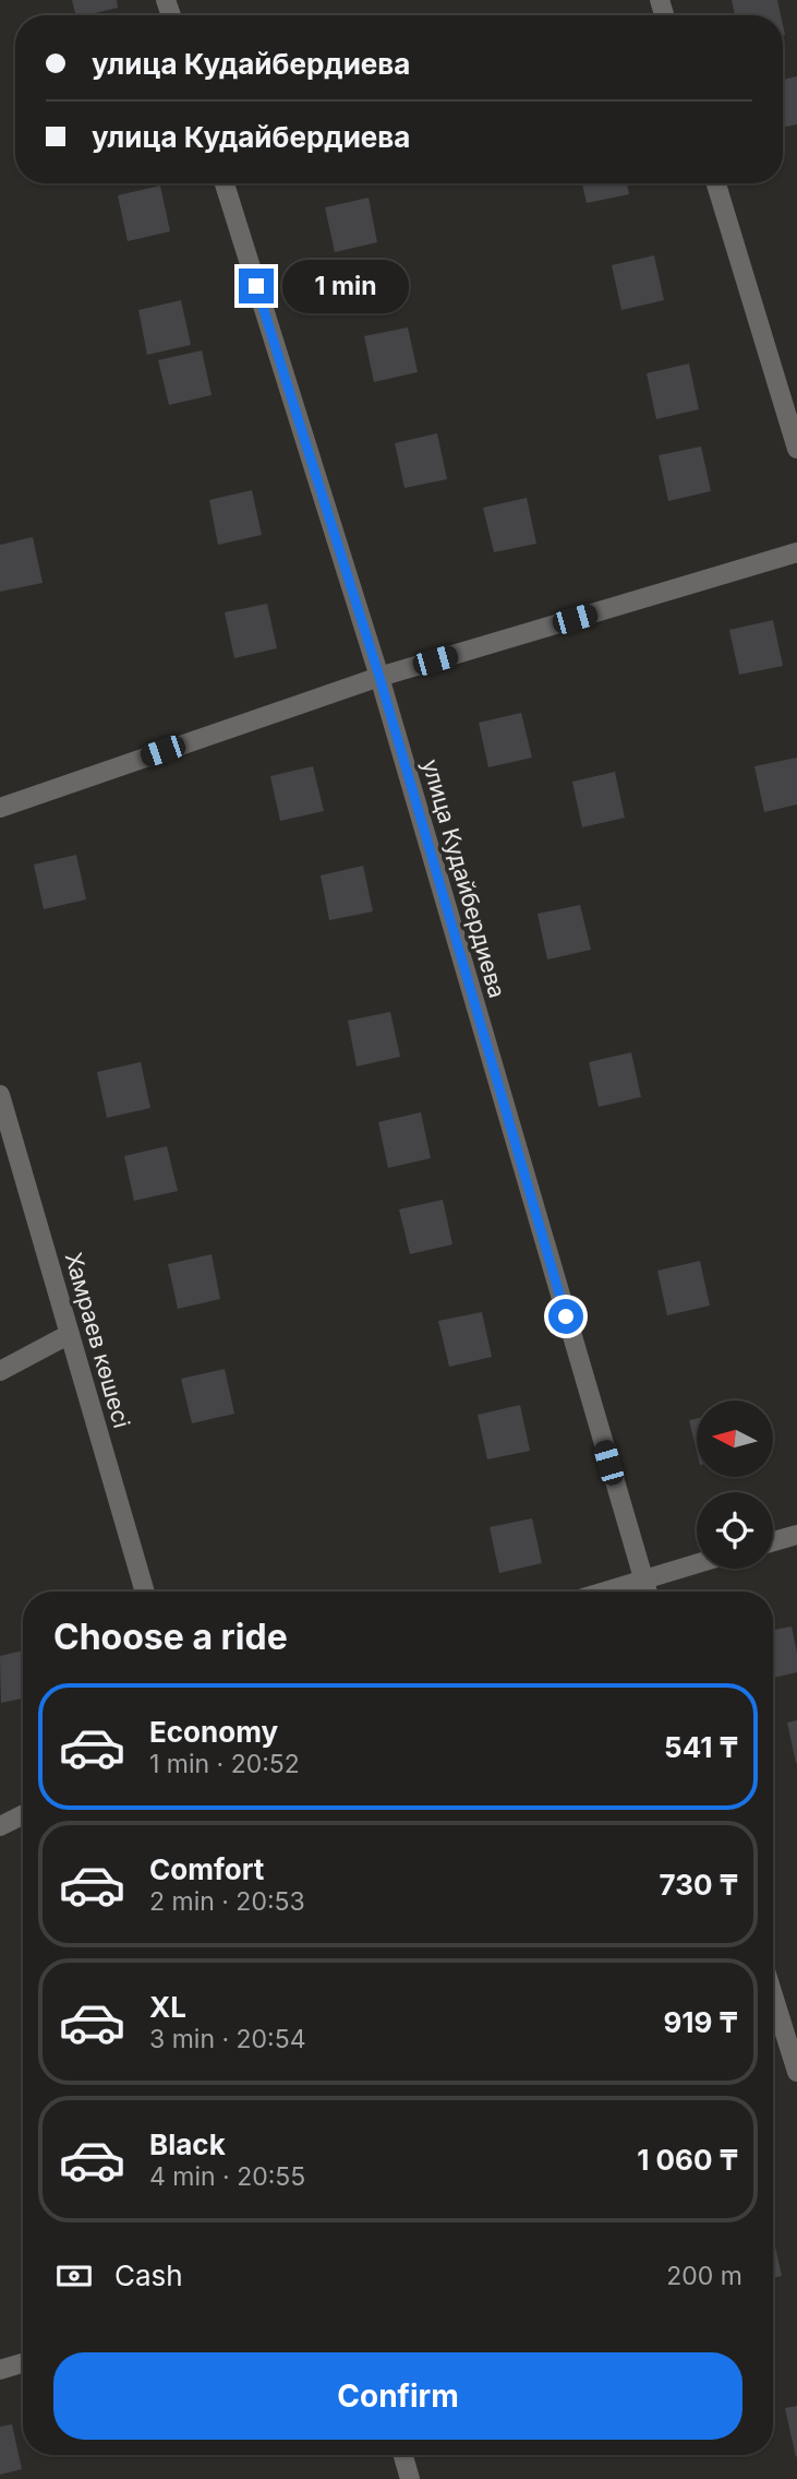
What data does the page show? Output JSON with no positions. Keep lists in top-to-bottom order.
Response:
{
  "streets": {
    "street": ["улица Кудайбердиева", "Хамраев көшесі"]
  },
  "north": "left",
  "page": {
    "banner": ["улица Кудайбердиева", "улица Кудайбердиева"],
    "bubble": "1 min",
    "heading": "Choose a ride",
    "list": [
      {
        "name": "Economy",
        "note": "1 min · 20:52",
        "value": "541 ₸"
      },
      {
        "name": "Comfort",
        "note": "2 min · 20:53",
        "value": "730 ₸"
      },
      {
        "name": "XL",
        "note": "3 min · 20:54",
        "value": "919 ₸"
      },
      {
        "name": "Black",
        "note": "4 min · 20:55",
        "value": "1 060 ₸"
      }
    ],
    "pay": ["Cash", "200 m"],
    "buttons": "Confirm"
  }
}
